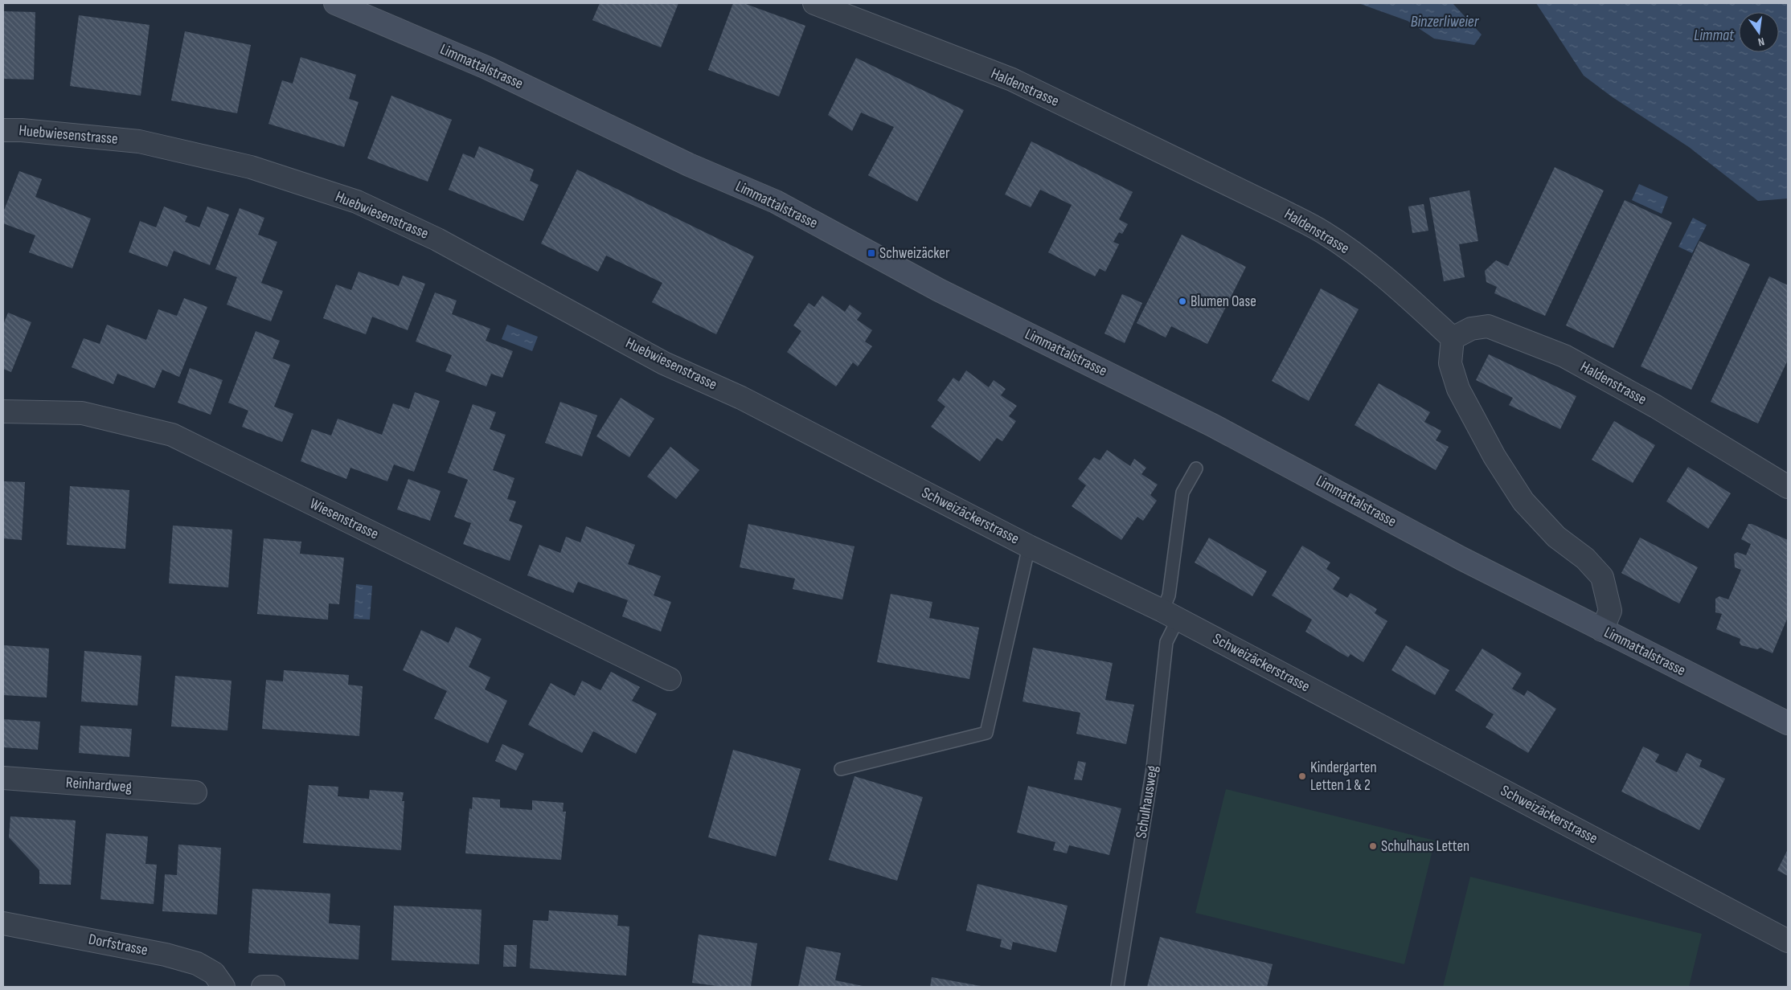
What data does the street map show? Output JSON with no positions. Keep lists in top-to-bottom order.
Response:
{
  "streets": {
    "main road": ["Limmattalstrasse"],
    "street": [
      "Haldenstrasse",
      "Huebwiesenstrasse",
      "Schweizäckerstrasse",
      "Wiesenstrasse",
      "Reinhardweg",
      "Dorfstrasse"
    ],
    "lane": ["Schulhausweg"]
  },
  "crossings": [
    ["Huebwiesenstrasse", "Schweizäckerstrasse"],
    ["Schweizäckerstrasse", "Schulhausweg"]
  ],
  "water": ["Binzerliweier", "Limmat"],
  "places": {
    "transit": ["Schweizäcker"],
    "other": ["Blumen Oase", "Kindergarten Letten 1 & 2", "Schulhaus Letten"]
  },
  "north": "bottom"
}
